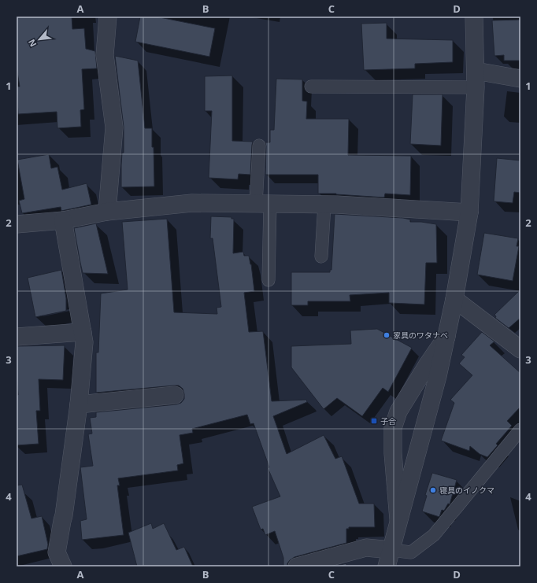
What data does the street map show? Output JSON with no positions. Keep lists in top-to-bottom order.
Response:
{
  "places": {
    "other": ["家具のワタナベ", "寝具のイノクマ"],
    "transit": ["子合"]
  },
  "north": "bottom left",
  "grid": {
    "columns": [
      "A",
      "B",
      "C",
      "D"
    ],
    "rows": [
      "1",
      "2",
      "3",
      "4"
    ]
  }
}
